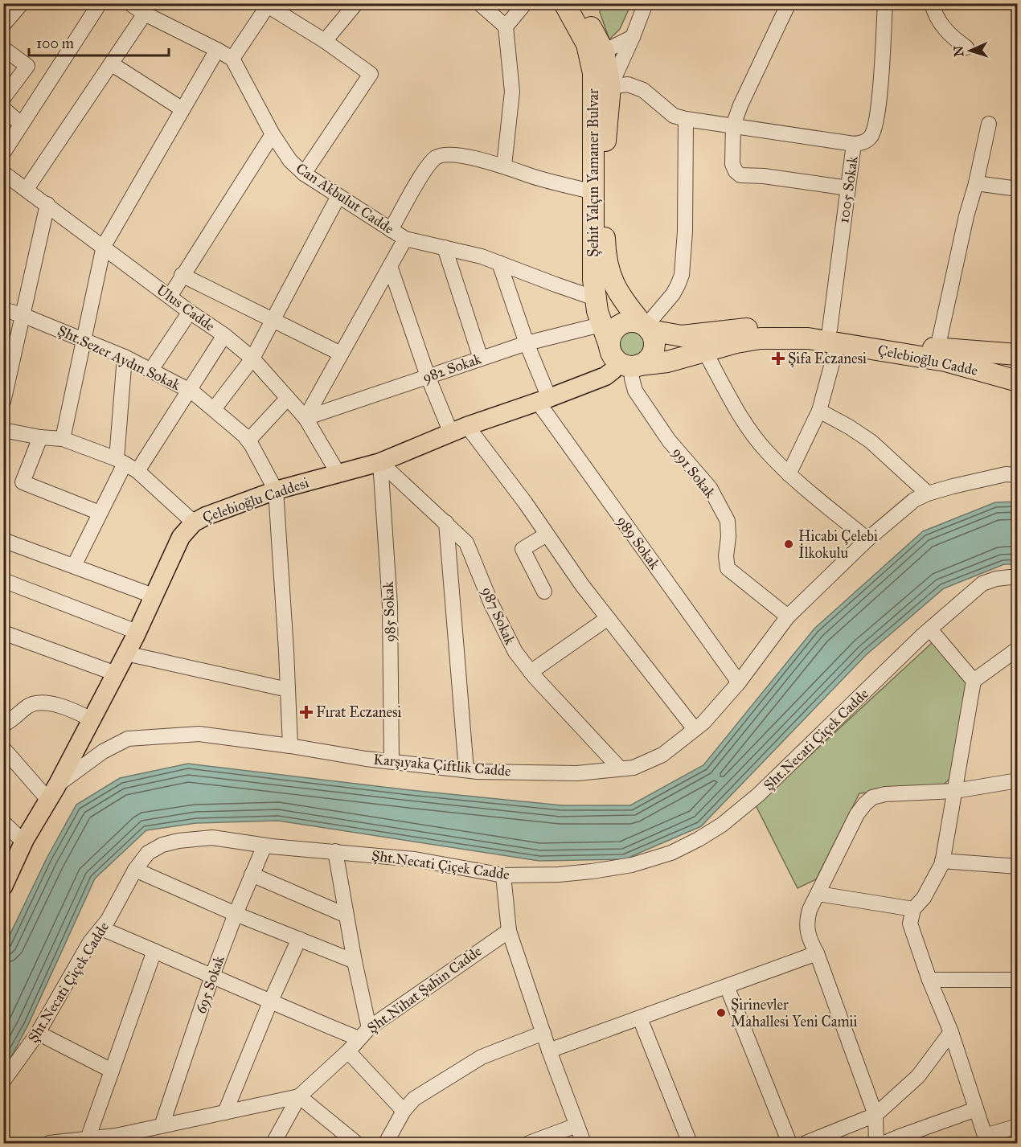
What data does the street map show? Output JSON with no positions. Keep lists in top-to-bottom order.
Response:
{
  "streets": {
    "highway": ["Şehit Yalçın Yamaner Bulvar", "Çelebioğlu Cadde"],
    "main road": ["Çelebioğlu Caddesi"],
    "street": [
      "1005 Sokak",
      "Can Akbulut Cadde",
      "Ulus Cadde",
      "Şht.Sezer Aydın Sokak",
      "982 Sokak",
      "991 Sokak",
      "989 Sokak",
      "985 Sokak",
      "987 Sokak",
      "Şht.Necati Çiçek Cadde",
      "Karşıyaka Çiftlik Cadde",
      "695 Sokak",
      "Şht.Nihat Şahin Cadde"
    ]
  },
  "crossings": [
    ["Şehit Yalçın Yamaner Bulvar", "Can Akbulut Cadde"],
    ["Şehit Yalçın Yamaner Bulvar", "Çelebioğlu Cadde"],
    ["Şehit Yalçın Yamaner Bulvar", "982 Sokak"],
    ["Şehit Yalçın Yamaner Bulvar", "991 Sokak"],
    ["Şehit Yalçın Yamaner Bulvar", "Çelebioğlu Caddesi"],
    ["1005 Sokak", "Çelebioğlu Cadde"],
    ["Can Akbulut Cadde", "989 Sokak"],
    ["Ulus Cadde", "982 Sokak"],
    ["Ulus Cadde", "Çelebioğlu Caddesi"],
    ["Şht.Sezer Aydın Sokak", "Çelebioğlu Caddesi"],
    ["Çelebioğlu Cadde", "991 Sokak"],
    ["Çelebioğlu Cadde", "Çelebioğlu Caddesi"],
    ["982 Sokak", "989 Sokak"],
    ["991 Sokak", "Çelebioğlu Caddesi"],
    ["991 Sokak", "Karşıyaka Çiftlik Cadde"],
    ["Çelebioğlu Caddesi", "989 Sokak"],
    ["Çelebioğlu Caddesi", "985 Sokak"],
    ["Çelebioğlu Caddesi", "987 Sokak"],
    ["Çelebioğlu Caddesi", "Karşıyaka Çiftlik Cadde"],
    ["989 Sokak", "Karşıyaka Çiftlik Cadde"],
    ["985 Sokak", "987 Sokak"],
    ["985 Sokak", "Karşıyaka Çiftlik Cadde"],
    ["987 Sokak", "Karşıyaka Çiftlik Cadde"],
    ["Şht.Necati Çiçek Cadde", "695 Sokak"]
  ],
  "places": {
    "health": ["Şifa Eczanesi", "Fırat Eczanesi"],
    "other": ["Hicabi Çelebi İlkokulu", "Şirinevler Mahallesi Yeni Camii"]
  },
  "scale_bar": "100 m",
  "north": "left"
}
